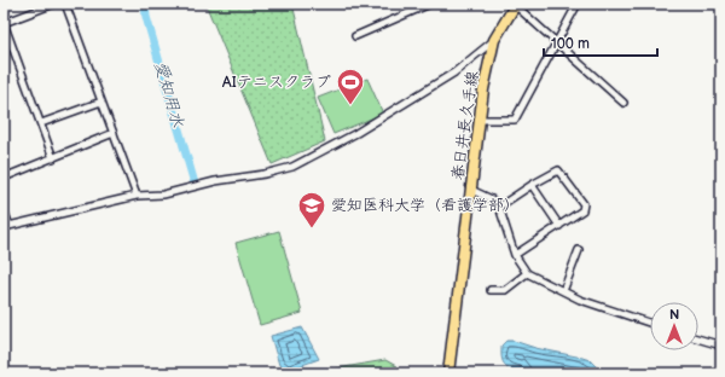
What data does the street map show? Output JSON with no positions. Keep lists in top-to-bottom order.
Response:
{
  "streets": {
    "main road": ["春日井長久手線"]
  },
  "water": ["愛知用水"],
  "places": {
    "sports": ["AIテニスクラブ"],
    "school or university": ["愛知医科大学（看護学部）"]
  },
  "scale_bar": "100 m",
  "north": "top"
}
